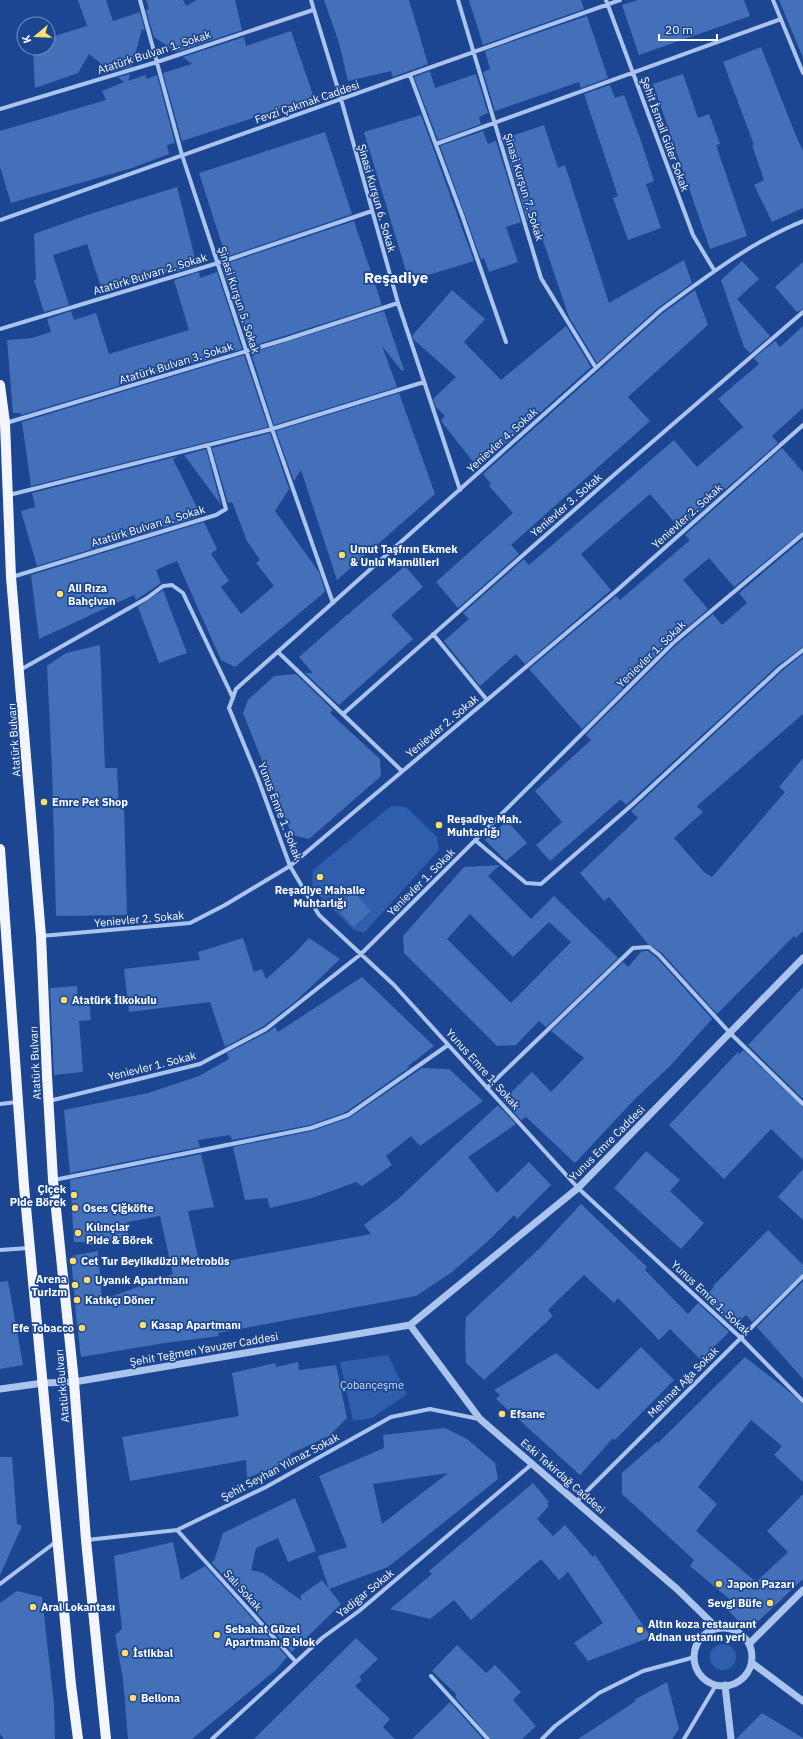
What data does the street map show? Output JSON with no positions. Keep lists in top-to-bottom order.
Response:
{
  "streets": {
    "main road": ["Atatürk Bulvarı"],
    "street": [
      "Atatürk Bulvarı 1. Sokak",
      "Fevzi Çakmak Caddesi",
      "Şehit İsmail Güler Sokak",
      "Şinasi Kurşun 7. Sokak",
      "Şinasi Kurşun 6. Sokak",
      "Atatürk Bulvarı 2. Sokak",
      "Şinasi Kurşun 5. Sokak",
      "Atatürk Bulvarı 3. Sokak",
      "Yenievler 4. Sokak",
      "Yenievler 3. Sokak",
      "Yenievler 2. Sokak",
      "Atatürk Bulvarı 4. Sokak",
      "Yenievler 1. Sokak",
      "Yunus Emre 1. Sokak",
      "Yunus Emre Caddesi",
      "Şehit Teğmen Yavuzer Caddesi",
      "Mehmet Ağa Sokak",
      "Şehit Seyhan Yılmaz Sokak",
      "Eski Tekirdağ Caddesi",
      "Salı Sokak",
      "Yadigar Sokak"
    ]
  },
  "crossings": [
    ["Atatürk Bulvarı 1. Sokak", "Şinasi Kurşun 6. Sokak"],
    ["Atatürk Bulvarı 1. Sokak", "Şinasi Kurşun 5. Sokak"],
    ["Fevzi Çakmak Caddesi", "Şehit İsmail Güler Sokak"],
    ["Fevzi Çakmak Caddesi", "Şinasi Kurşun 7. Sokak"],
    ["Fevzi Çakmak Caddesi", "Şinasi Kurşun 6. Sokak"],
    ["Fevzi Çakmak Caddesi", "Şinasi Kurşun 5. Sokak"],
    ["Şehit İsmail Güler Sokak", "Yenievler 4. Sokak"],
    ["Şinasi Kurşun 7. Sokak", "Yenievler 4. Sokak"],
    ["Şinasi Kurşun 6. Sokak", "Atatürk Bulvarı 2. Sokak"],
    ["Şinasi Kurşun 6. Sokak", "Atatürk Bulvarı 3. Sokak"],
    ["Şinasi Kurşun 6. Sokak", "Yenievler 4. Sokak"],
    ["Atatürk Bulvarı 2. Sokak", "Şinasi Kurşun 5. Sokak"],
    ["Şinasi Kurşun 5. Sokak", "Atatürk Bulvarı 3. Sokak"],
    ["Şinasi Kurşun 5. Sokak", "Yenievler 4. Sokak"],
    ["Atatürk Bulvarı 3. Sokak", "Atatürk Bulvarı"],
    ["Yenievler 4. Sokak", "Yunus Emre 1. Sokak"],
    ["Yenievler 2. Sokak", "Atatürk Bulvarı"],
    ["Yenievler 2. Sokak", "Yunus Emre 1. Sokak"],
    ["Atatürk Bulvarı 4. Sokak", "Atatürk Bulvarı"],
    ["Yenievler 1. Sokak", "Atatürk Bulvarı"],
    ["Yenievler 1. Sokak", "Yunus Emre 1. Sokak"],
    ["Atatürk Bulvarı", "Şehit Teğmen Yavuzer Caddesi"],
    ["Atatürk Bulvarı", "Şehit Seyhan Yılmaz Sokak"],
    ["Yunus Emre 1. Sokak", "Yunus Emre Caddesi"],
    ["Yunus Emre 1. Sokak", "Mehmet Ağa Sokak"],
    ["Yunus Emre Caddesi", "Şehit Teğmen Yavuzer Caddesi"],
    ["Yunus Emre Caddesi", "Eski Tekirdağ Caddesi"],
    ["Şehit Teğmen Yavuzer Caddesi", "Eski Tekirdağ Caddesi"],
    ["Mehmet Ağa Sokak", "Eski Tekirdağ Caddesi"],
    ["Şehit Seyhan Yılmaz Sokak", "Eski Tekirdağ Caddesi"],
    ["Şehit Seyhan Yılmaz Sokak", "Salı Sokak"],
    ["Eski Tekirdağ Caddesi", "Yadigar Sokak"],
    ["Salı Sokak", "Yadigar Sokak"]
  ],
  "districts": ["Reşadiye"],
  "parks": ["Çobançeşme"],
  "places": [
    "Umut Taşfırın Ekmek & Unlu Mamülleri",
    "Ali Rıza Bahçivan",
    "Emre Pet Shop",
    "Reşadiye Mah. Muhtarlığı",
    "Reşadiye Mahalle Muhtarlığı",
    "Atatürk İlkokulu",
    "Çiçek Pide Börek",
    "Oses Çiğköfte",
    "Kılınçlar Pide & Börek",
    "Cet Tur Beylikdüzü Metrobüs",
    "Uyanık Apartmanı",
    "Arena Turizm",
    "Katıkçı Döner",
    "Kasap Apartmanı",
    "Efe Tobacco",
    "Efsane",
    "Japon Pazarı",
    "Sevgi Büfe",
    "Aral Lokantası",
    "Altın koza restaurant Adnan ustanın yeri",
    "Sebahat Güzel Apartmanı B blok",
    "İstikbal",
    "Bellona"
  ],
  "scale_bar": "20 m",
  "north": "left"
}
